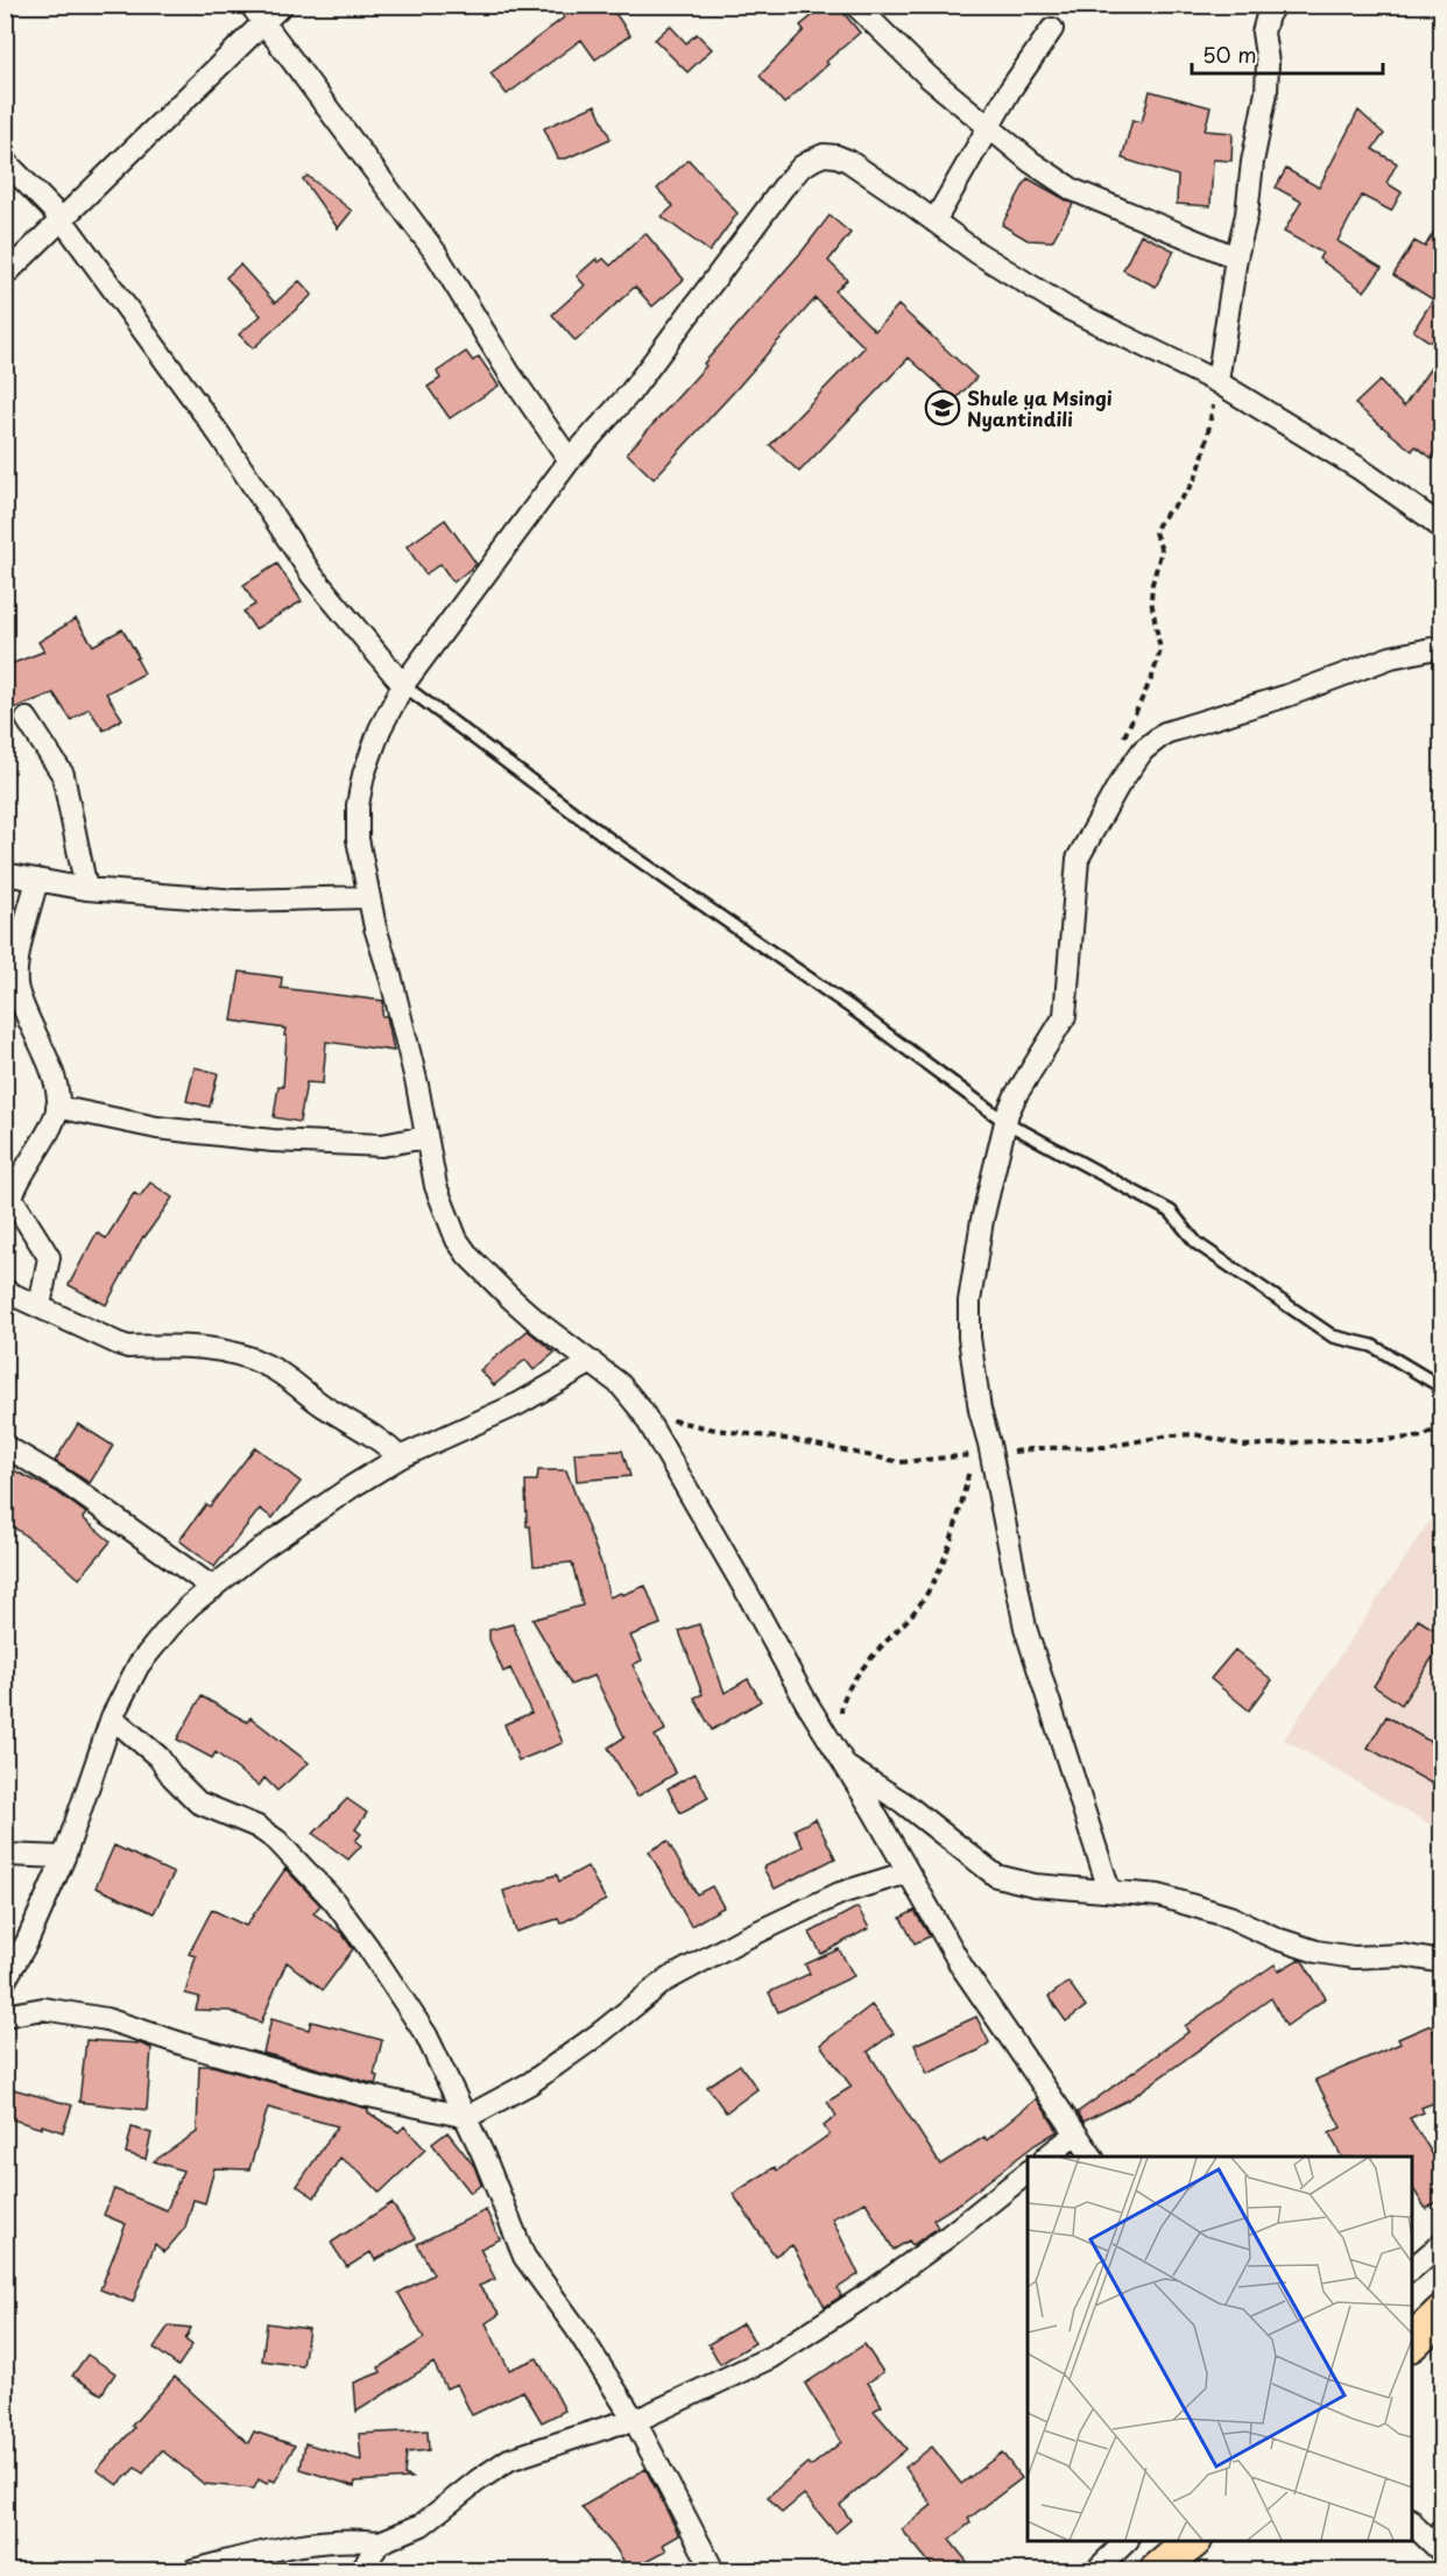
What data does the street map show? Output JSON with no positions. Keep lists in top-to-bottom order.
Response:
{
  "places": {
    "school or university": ["Shule ya Msingi Nyantindili"]
  },
  "scale_bar": "50 m"
}
